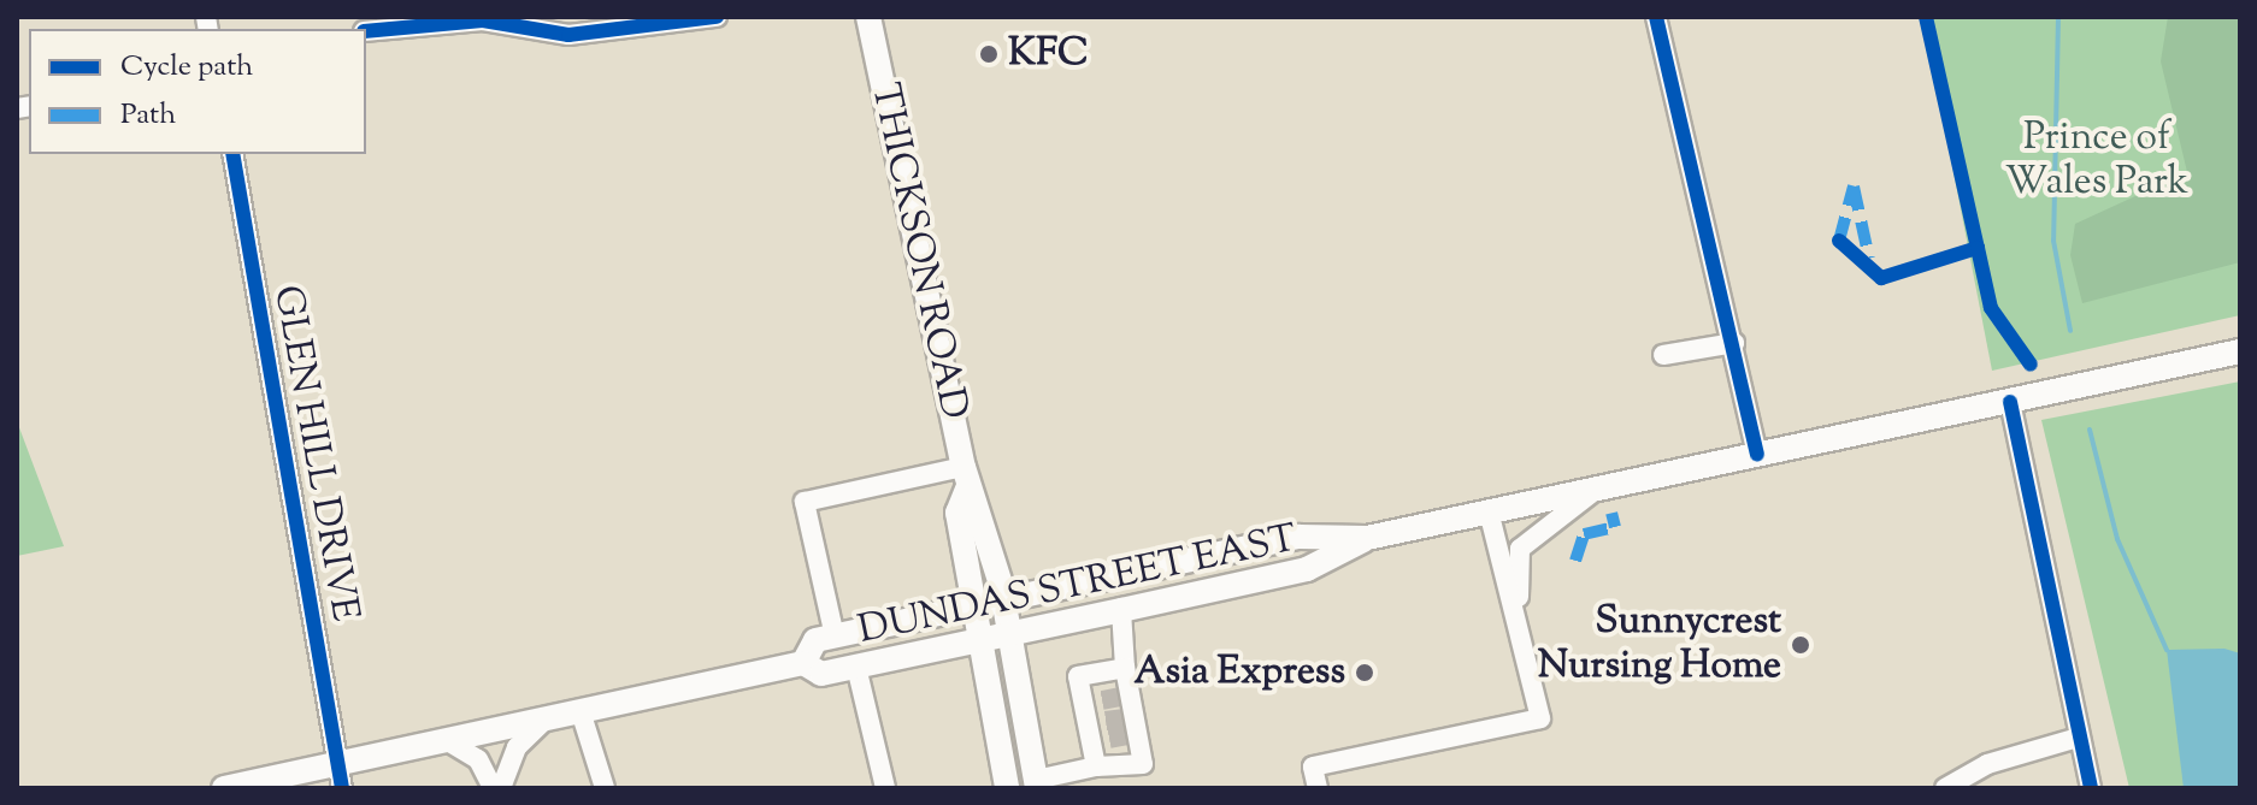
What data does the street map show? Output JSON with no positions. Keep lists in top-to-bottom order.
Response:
{
  "streets": {
    "main road": ["THICKSON ROAD", "DUNDAS STREET EAST"],
    "street": ["GLEN HILL DRIVE"]
  },
  "crossings": [
    ["THICKSON ROAD", "DUNDAS STREET EAST"],
    ["GLEN HILL DRIVE", "DUNDAS STREET EAST"]
  ],
  "parks": ["Prince of Wales Park"],
  "places": ["KFC", "Sunnycrest Nursing Home", "Asia Express"],
  "legend": ["Cycle path", "Path"]
}
